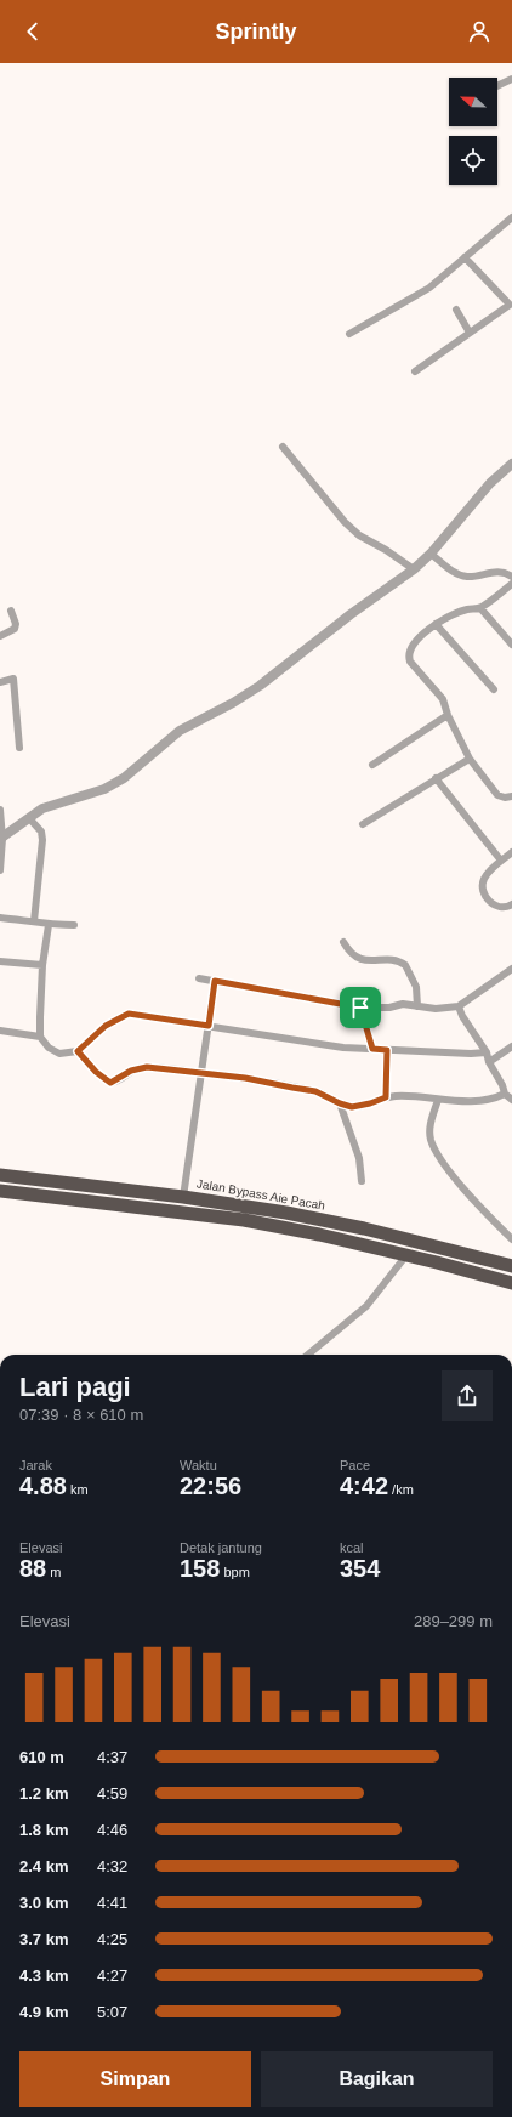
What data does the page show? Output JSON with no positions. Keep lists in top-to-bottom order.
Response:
{
  "streets": {
    "highway": ["Jalan Bypass Aie Pacah"]
  },
  "north": "left",
  "page": {
    "header": "Sprintly",
    "heading": ["Lari pagi", "07:39 · 8 × 610 m"],
    "stats": [
      ["Jarak", "4.88 km"],
      ["Waktu", "22:56"],
      ["Pace", "4:42 /km"],
      ["Elevasi", "88 m"],
      ["Detak jantung", "158 bpm"],
      ["kcal", "354"]
    ],
    "chart": ["Elevasi", "289–299 m"],
    "list": [
      {
        "name": "610 m",
        "note": "4:37"
      },
      {
        "name": "1.2 km",
        "note": "4:59"
      },
      {
        "name": "1.8 km",
        "note": "4:46"
      },
      {
        "name": "2.4 km",
        "note": "4:32"
      },
      {
        "name": "3.0 km",
        "note": "4:41"
      },
      {
        "name": "3.7 km",
        "note": "4:25"
      },
      {
        "name": "4.3 km",
        "note": "4:27"
      },
      {
        "name": "4.9 km",
        "note": "5:07"
      }
    ],
    "buttons": ["Simpan", "Bagikan"]
  }
}
